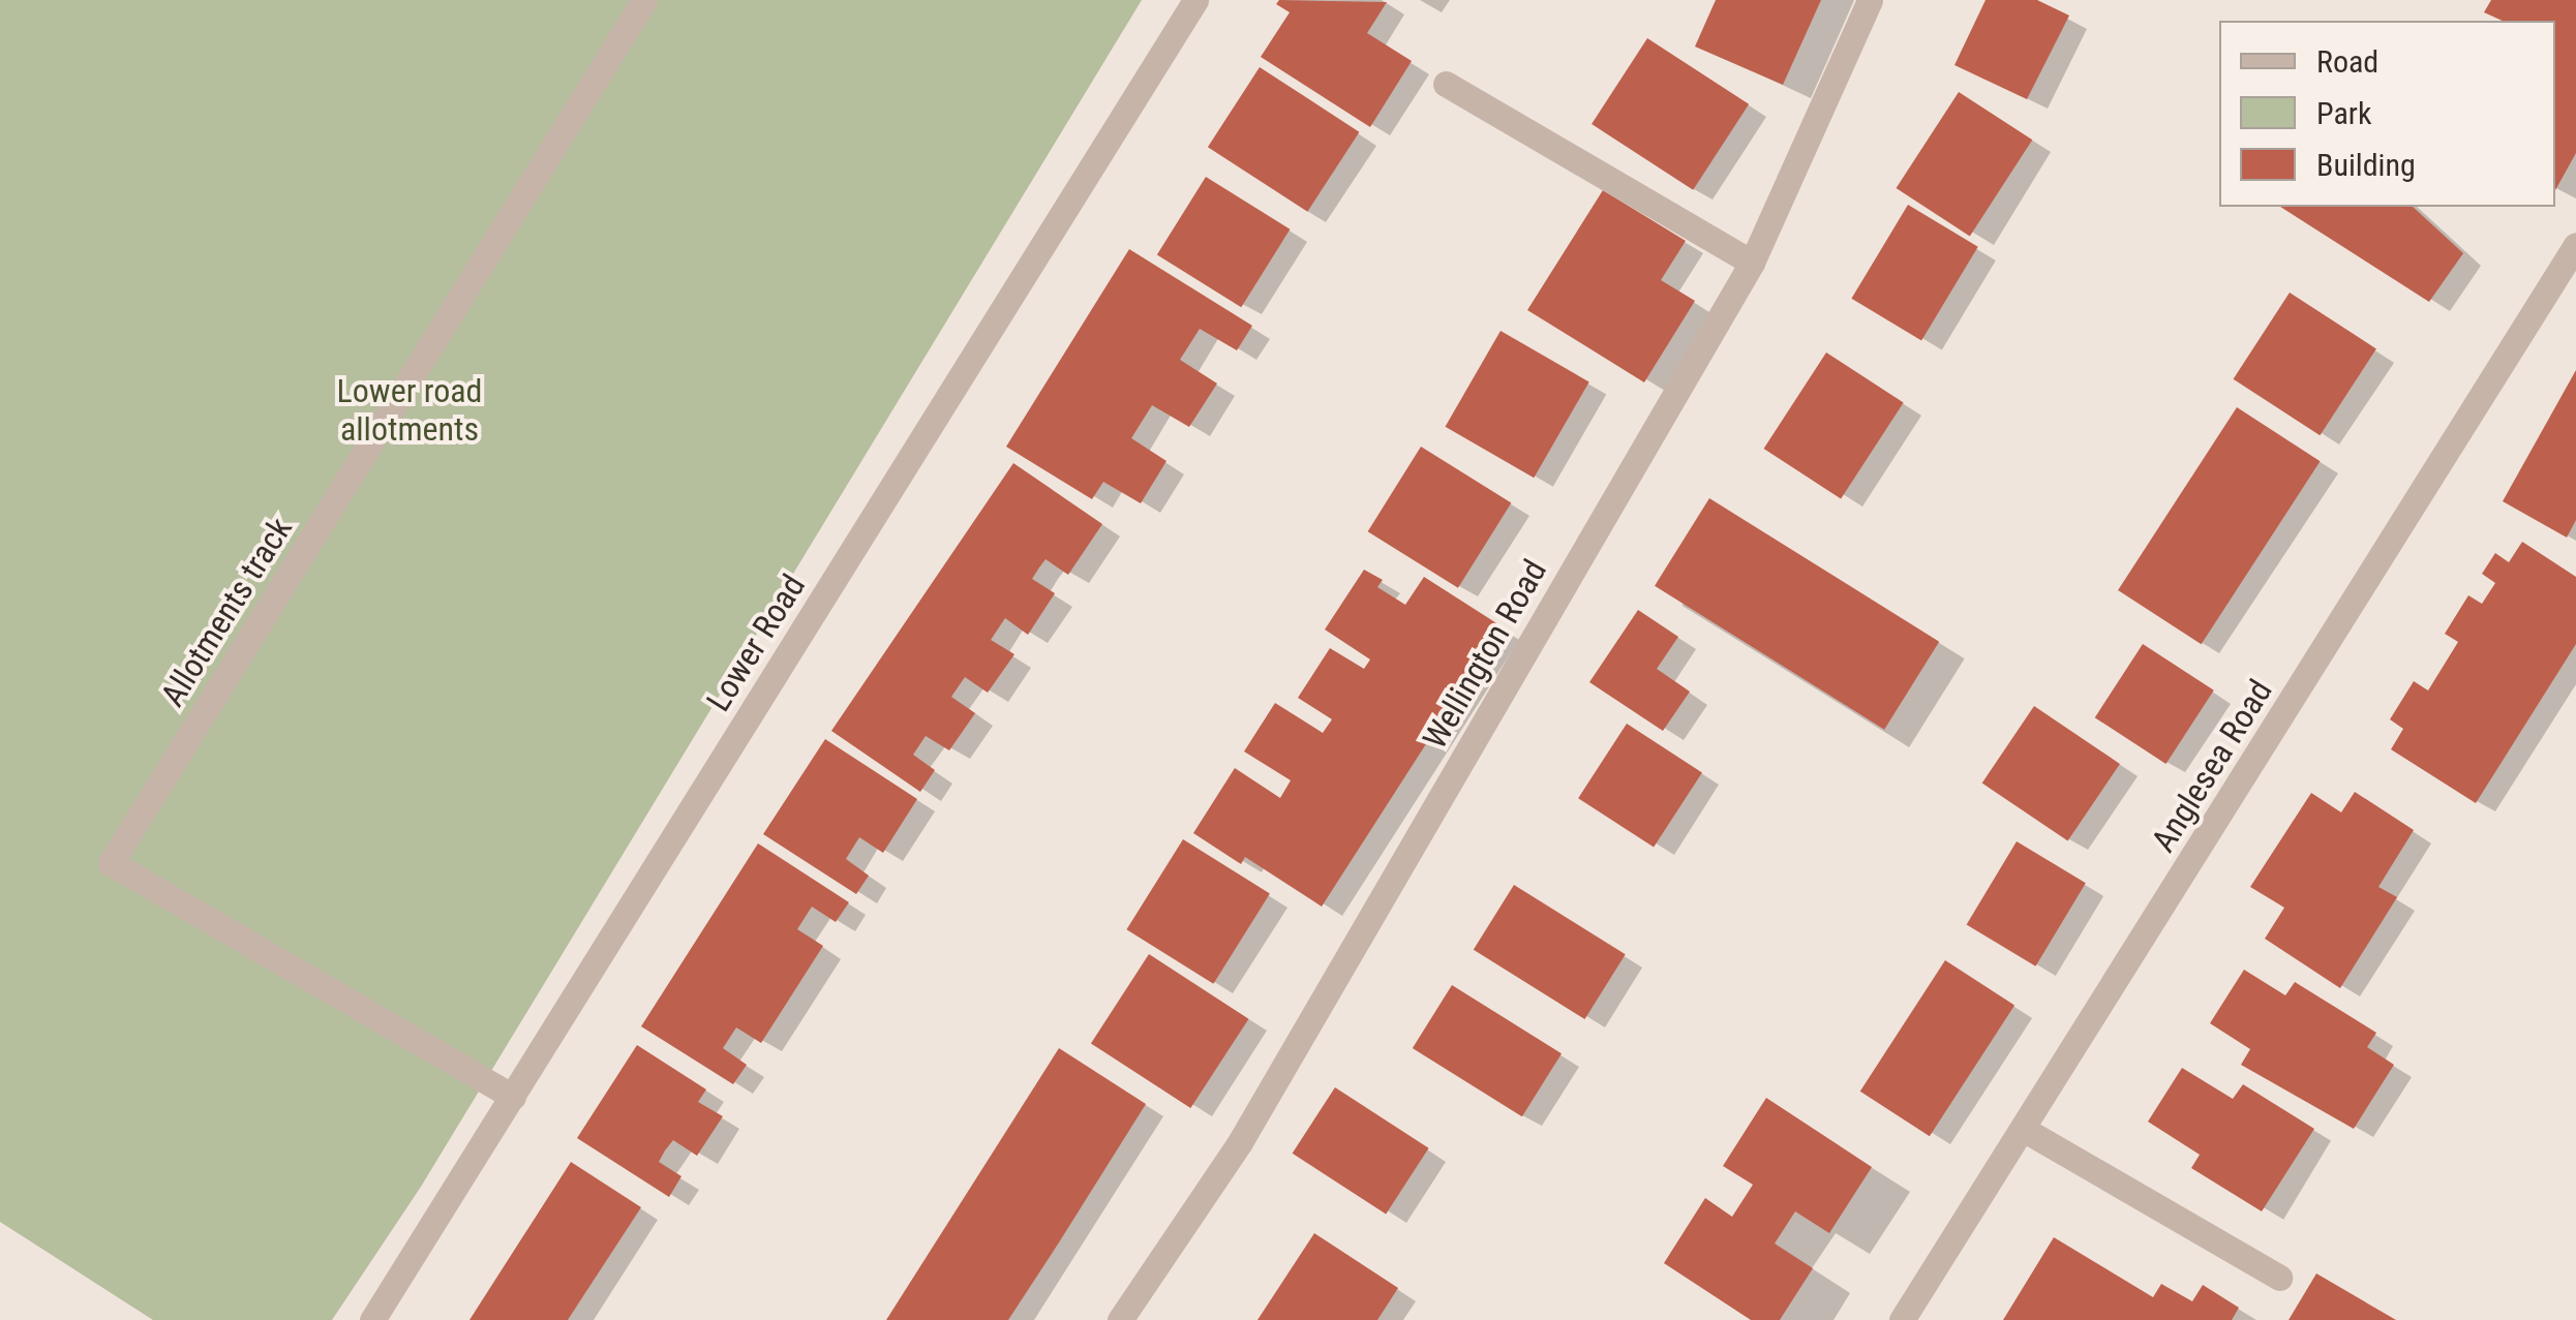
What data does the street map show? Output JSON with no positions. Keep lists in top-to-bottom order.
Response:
{
  "streets": {
    "street": [
      "Allotments track",
      "Lower Road",
      "Wellington Road",
      "Anglesea Road"
    ]
  },
  "crossings": [
    ["Allotments track", "Lower Road"]
  ],
  "parks": ["Lower road allotments"],
  "legend": ["Road", "Park", "Building"]
}
